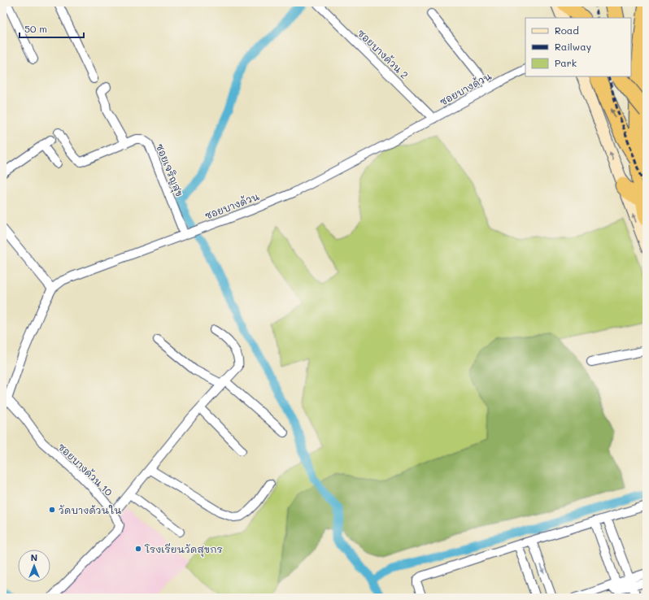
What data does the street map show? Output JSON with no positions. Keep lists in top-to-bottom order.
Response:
{
  "streets": {
    "street": [
      "ซอยบางด้วน 2",
      "ซอยบางด้วน",
      "ซอยเจริญสุข",
      "ซอยบางด้วน 10"
    ]
  },
  "crossings": [
    ["ซอยบางด้วน 2", "ซอยบางด้วน"],
    ["ซอยบางด้วน", "ซอยเจริญสุข"],
    ["ซอยบางด้วน", "ซอยบางด้วน 10"]
  ],
  "places": ["วัดบางด้วนใน", "โรงเรียนวัดสุขกร"],
  "legend": ["Road", "Railway", "Park"],
  "scale_bar": "50 m",
  "north": "top"
}
